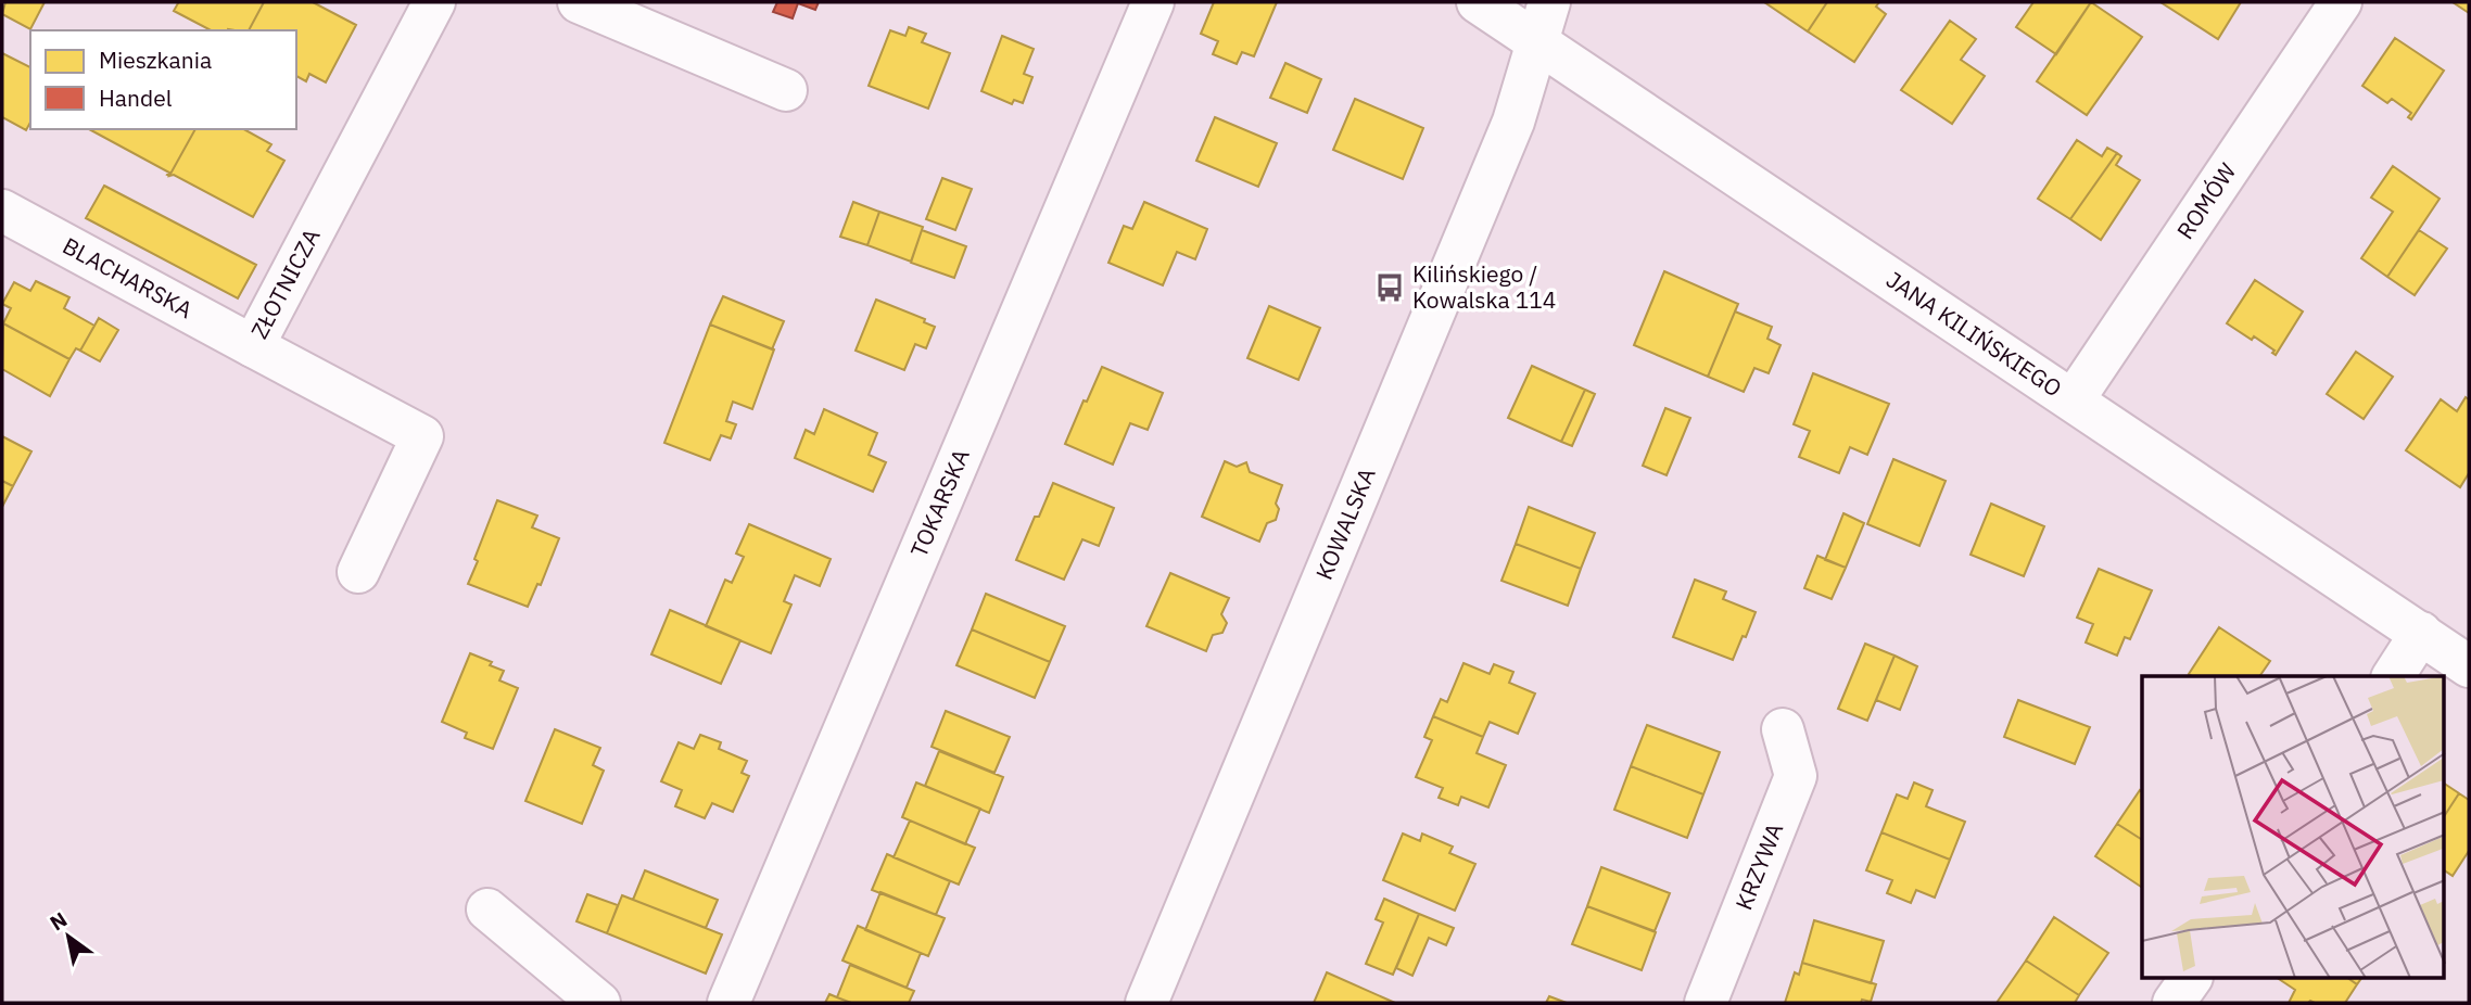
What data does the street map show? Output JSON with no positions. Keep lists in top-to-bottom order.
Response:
{
  "streets": {
    "street": [
      "ROMÓW",
      "BLACHARSKA",
      "ZŁOTNICZA",
      "JANA KILIŃSKIEGO",
      "TOKARSKA",
      "KOWALSKA",
      "KRZYWA"
    ]
  },
  "crossings": [
    ["ROMÓW", "JANA KILIŃSKIEGO"],
    ["BLACHARSKA", "ZŁOTNICZA"],
    ["JANA KILIŃSKIEGO", "KOWALSKA"]
  ],
  "places": {
    "bus stop": ["Kilińskiego / Kowalska 114"]
  },
  "legend": ["Mieszkania", "Handel"],
  "north": "top left"
}
